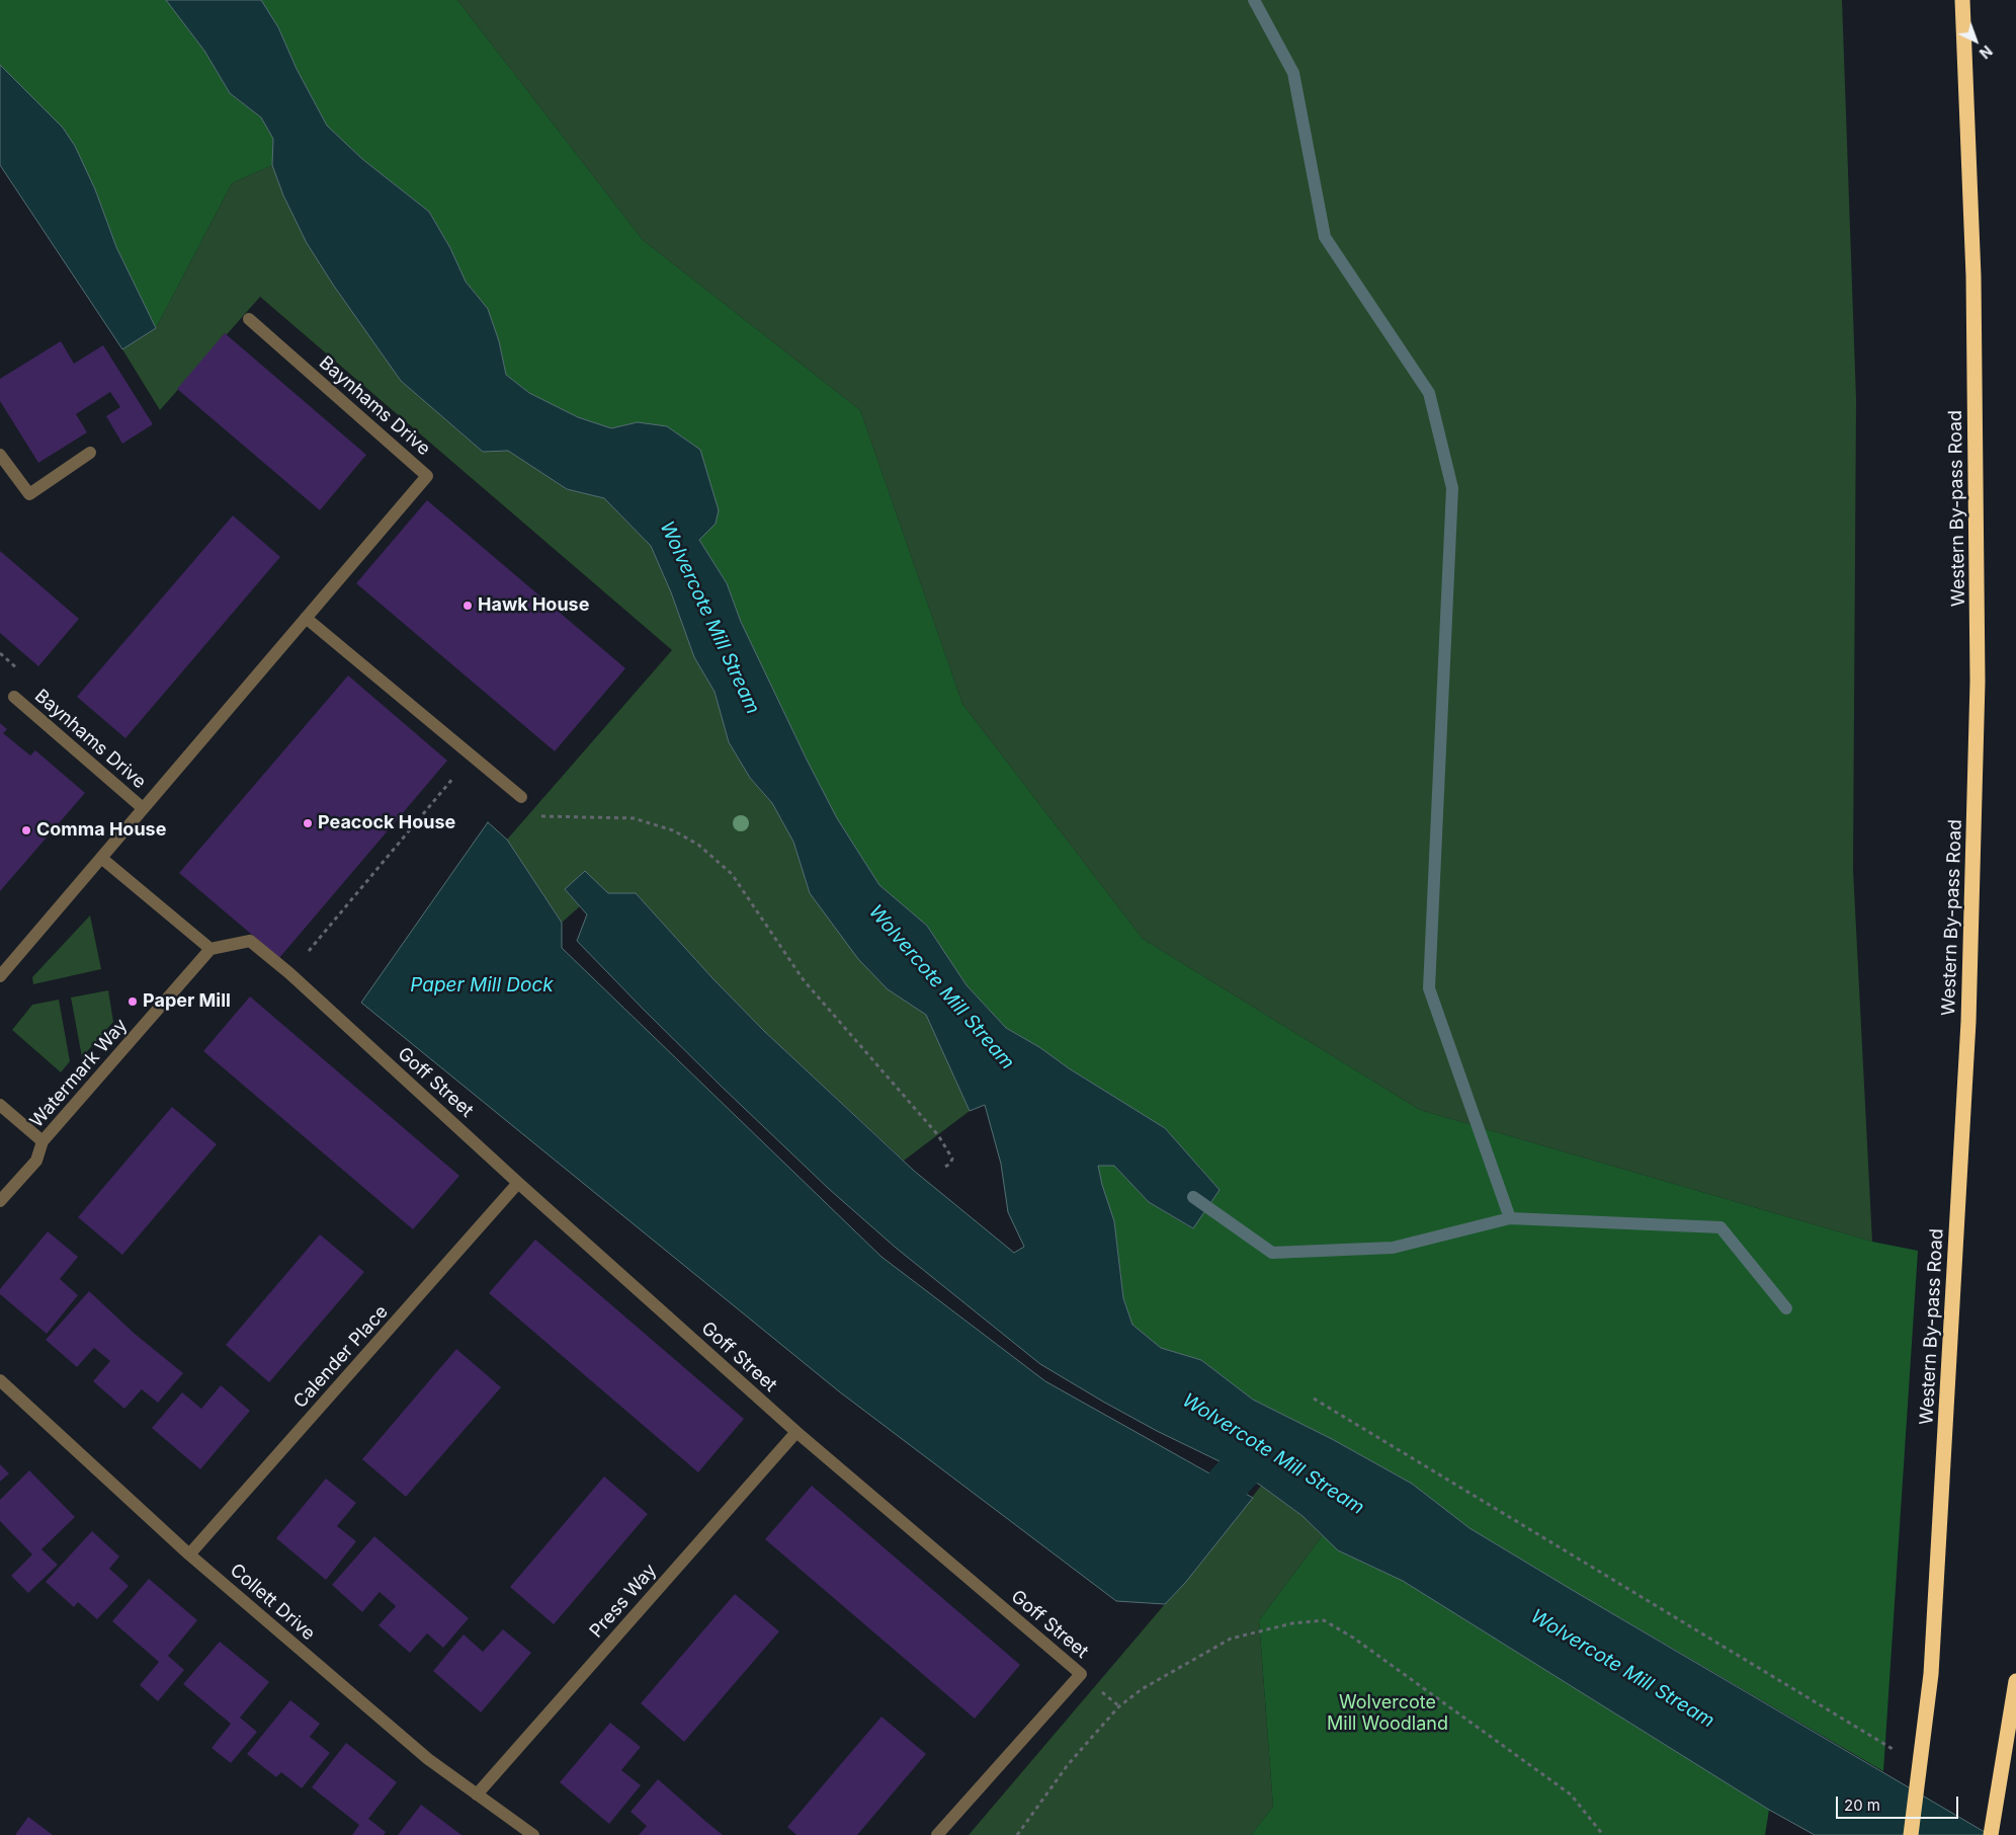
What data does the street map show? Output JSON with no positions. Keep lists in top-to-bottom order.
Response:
{
  "streets": {
    "highway": ["Western By-pass Road"],
    "street": [
      "Baynhams Drive",
      "Watermark Way",
      "Goff Street",
      "Calender Place",
      "Press Way",
      "Collett Drive"
    ]
  },
  "crossings": [
    ["Watermark Way", "Goff Street"],
    ["Goff Street", "Calender Place"],
    ["Goff Street", "Press Way"],
    ["Calender Place", "Collett Drive"],
    ["Press Way", "Collett Drive"]
  ],
  "water": ["Wolvercote Mill Stream", "Paper Mill Dock"],
  "parks": ["Wolvercote Mill Woodland"],
  "places": [
    "Hawk House",
    "Peacock House",
    "Comma House",
    "Paper Mill"
  ],
  "scale_bar": "20 m",
  "north": "bottom right"
}
